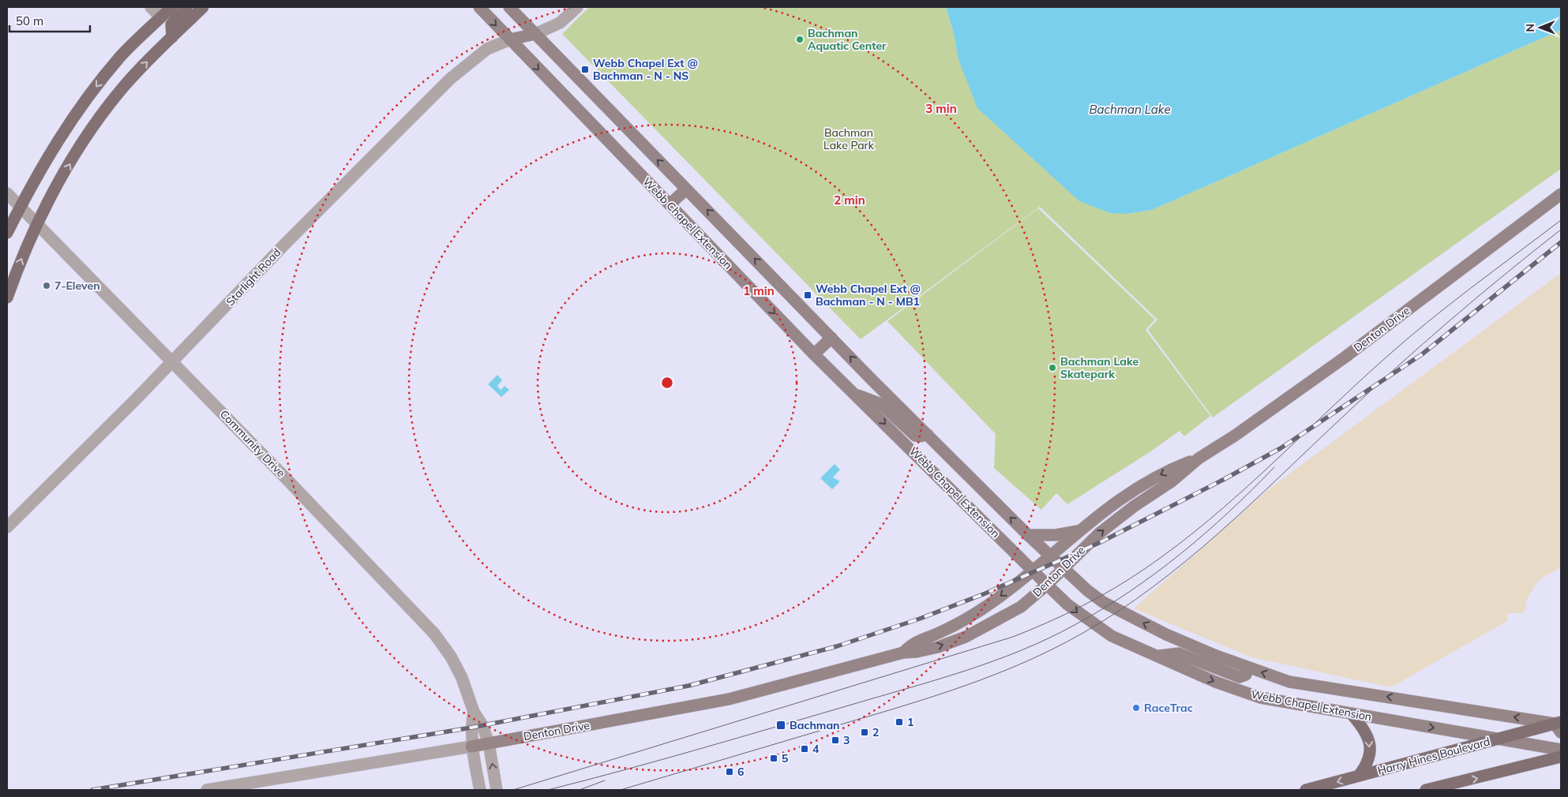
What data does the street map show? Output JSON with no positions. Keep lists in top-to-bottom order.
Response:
{
  "streets": {
    "main road": ["Webb Chapel Extension", "Denton Drive", "Harry Hines Boulevard"],
    "street": ["Starlight Road", "Community Drive"]
  },
  "crossings": [
    ["Webb Chapel Extension", "Starlight Road"],
    ["Webb Chapel Extension", "Denton Drive"],
    ["Webb Chapel Extension", "Harry Hines Boulevard"],
    ["Starlight Road", "Community Drive"],
    ["Denton Drive", "Community Drive"]
  ],
  "water": ["Bachman Lake"],
  "parks": ["Bachman Lake Park"],
  "places": {
    "other": [
      "Bachman Aquatic Center",
      "7-Eleven",
      "Bachman Lake Skatepark",
      "RaceTrac"
    ],
    "transit": [
      "Webb Chapel Ext @ Bachman - N - NS",
      "Webb Chapel Ext @ Bachman - N - MB1",
      "1",
      "Bachman",
      "2",
      "3",
      "4",
      "5",
      "6"
    ]
  },
  "scale_bar": "50 m",
  "north": "left",
  "rings": ["3 min", "2 min", "1 min"]
}
